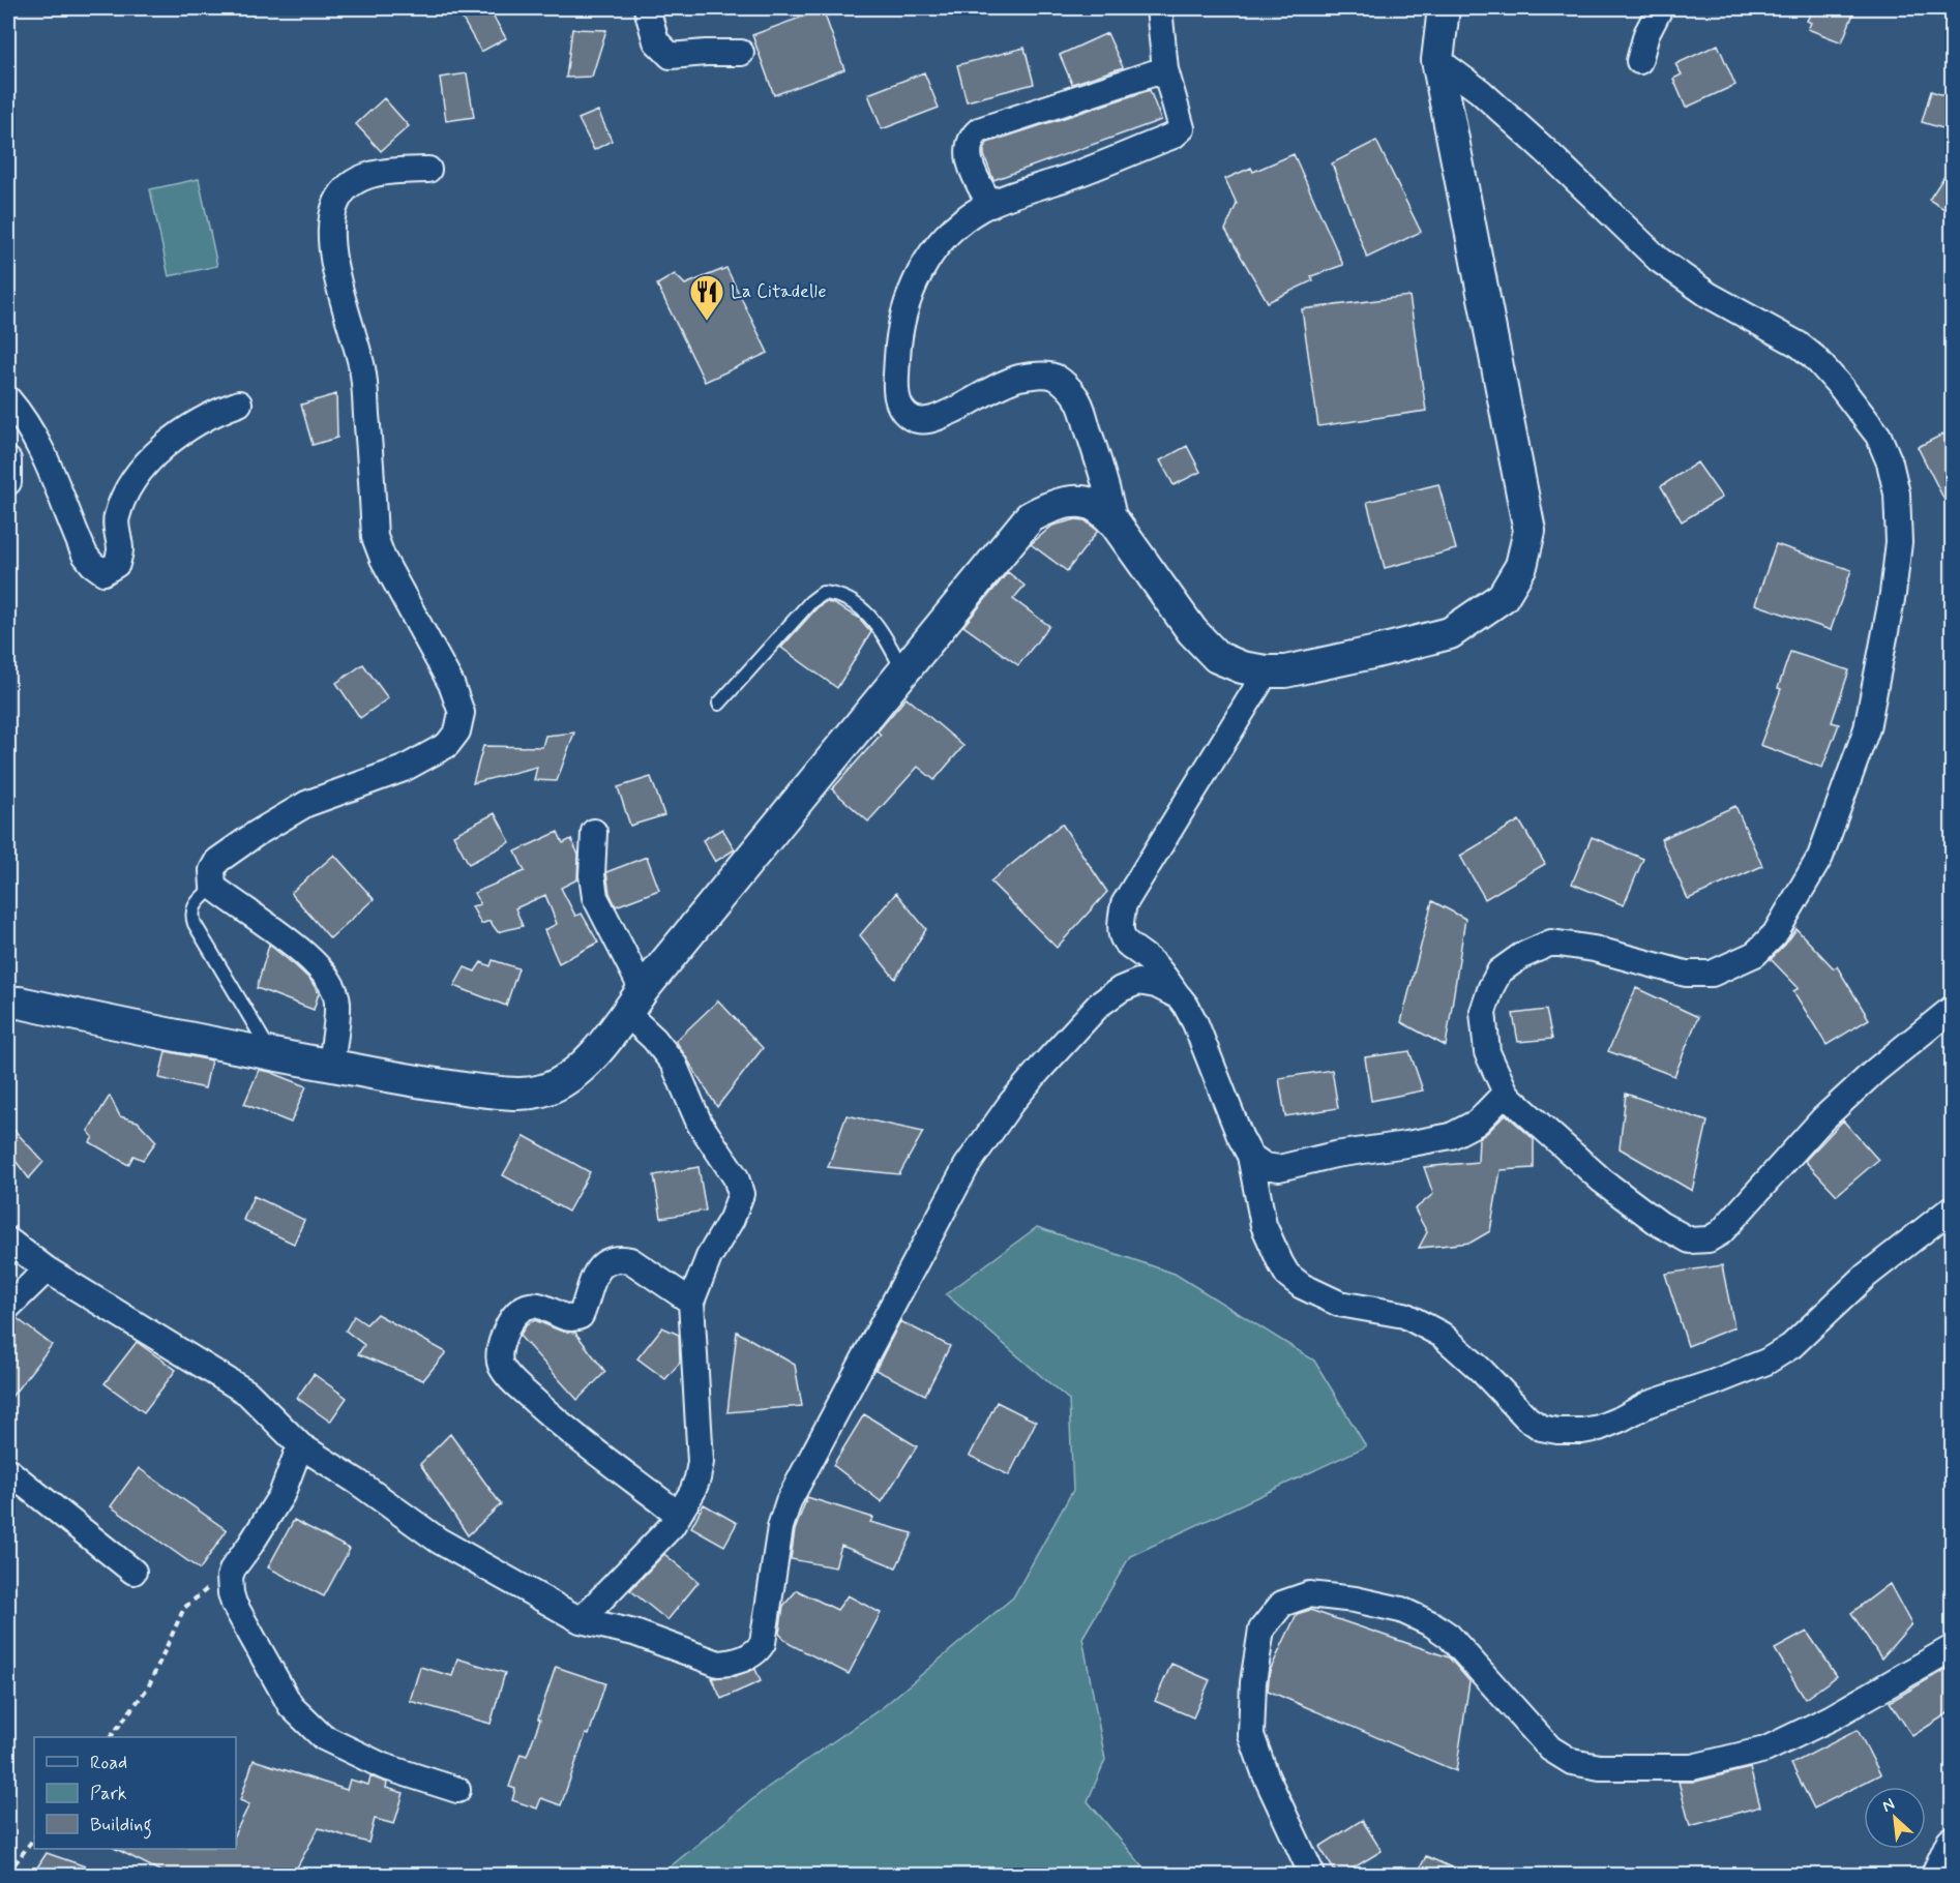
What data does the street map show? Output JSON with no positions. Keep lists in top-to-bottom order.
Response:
{
  "places": {
    "restaurant": ["La Citadelle"]
  },
  "legend": ["Road", "Park", "Building"],
  "north": "top left"
}
